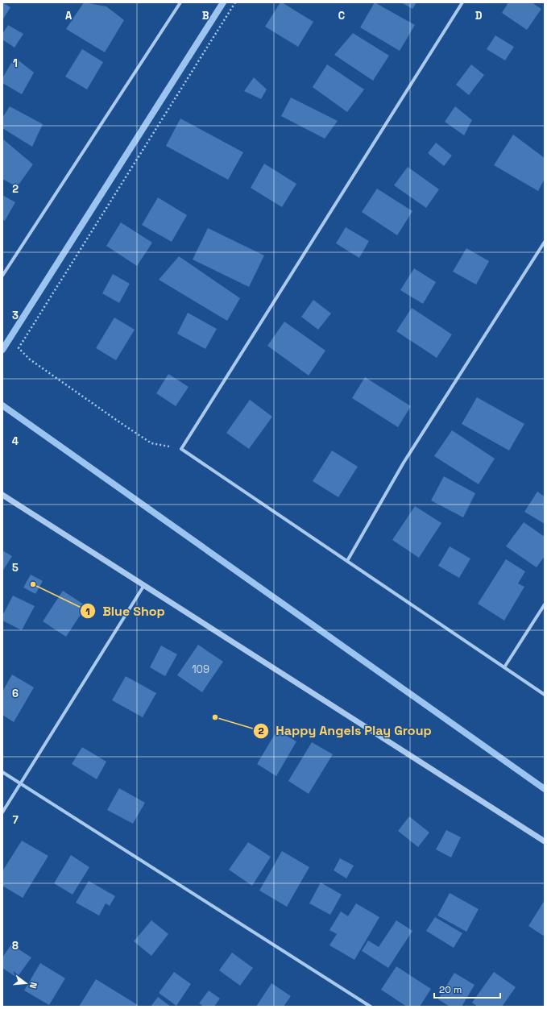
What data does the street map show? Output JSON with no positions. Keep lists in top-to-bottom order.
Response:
{
  "places": ["Blue Shop", "Happy Angels Play Group"],
  "house_numbers": ["109"],
  "scale_bar": "20 m",
  "north": "right",
  "grid": {
    "columns": [
      "A",
      "B",
      "C",
      "D"
    ],
    "rows": [
      "1",
      "2",
      "3",
      "4",
      "5",
      "6",
      "7",
      "8"
    ]
  }
}
